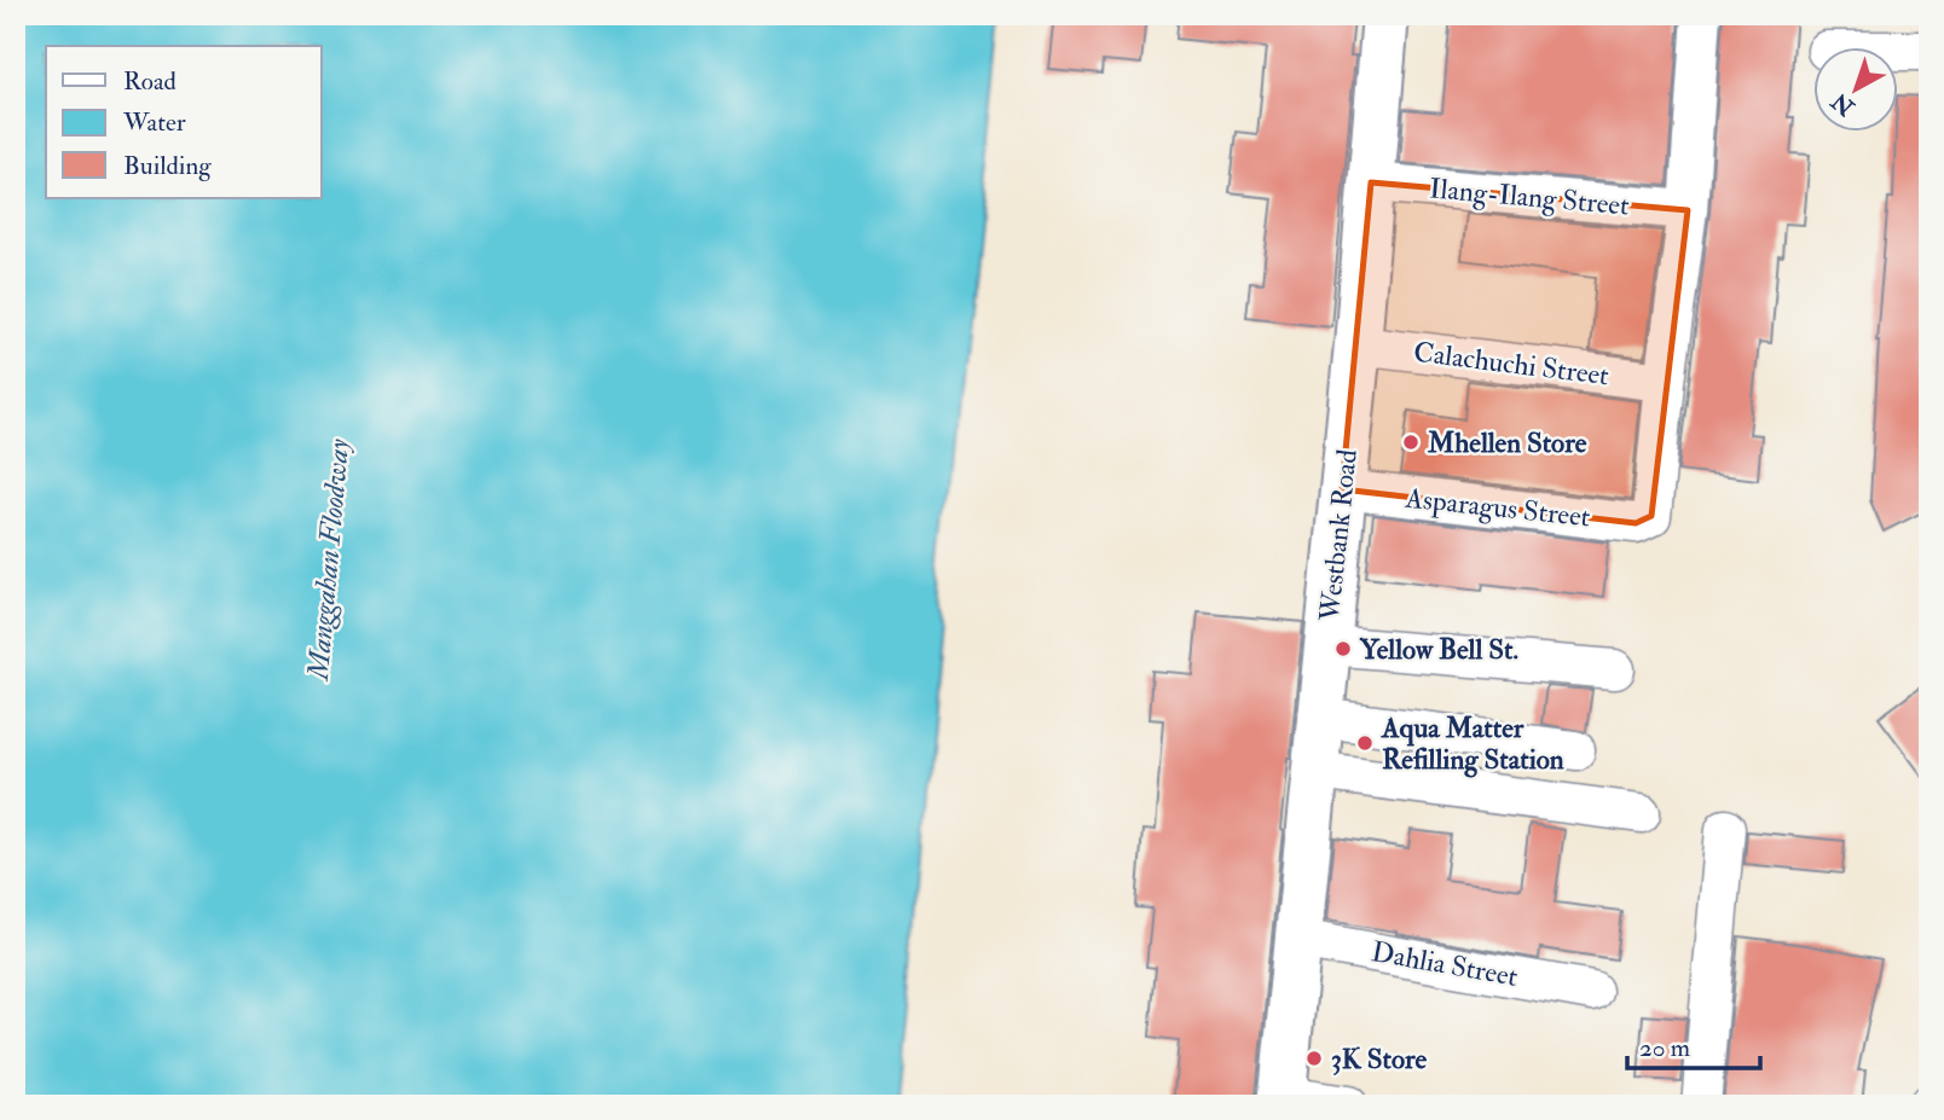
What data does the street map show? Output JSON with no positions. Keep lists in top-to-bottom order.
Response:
{
  "streets": {
    "street": [
      "Ilang-Ilang Street",
      "Calachuchi Street",
      "Asparagus Street",
      "Westbank Road",
      "Dahlia Street"
    ]
  },
  "crossings": [
    ["Ilang-Ilang Street", "Westbank Road"],
    ["Calachuchi Street", "Asparagus Street"],
    ["Calachuchi Street", "Westbank Road"],
    ["Asparagus Street", "Westbank Road"],
    ["Westbank Road", "Dahlia Street"]
  ],
  "water": ["Manggahan Floodway"],
  "places": [
    "Mhellen Store",
    "Yellow Bell St.",
    "Aqua Matter Refilling Station",
    "3K Store"
  ],
  "legend": ["Road", "Water", "Building"],
  "scale_bar": "20 m",
  "north": "bottom left"
}
